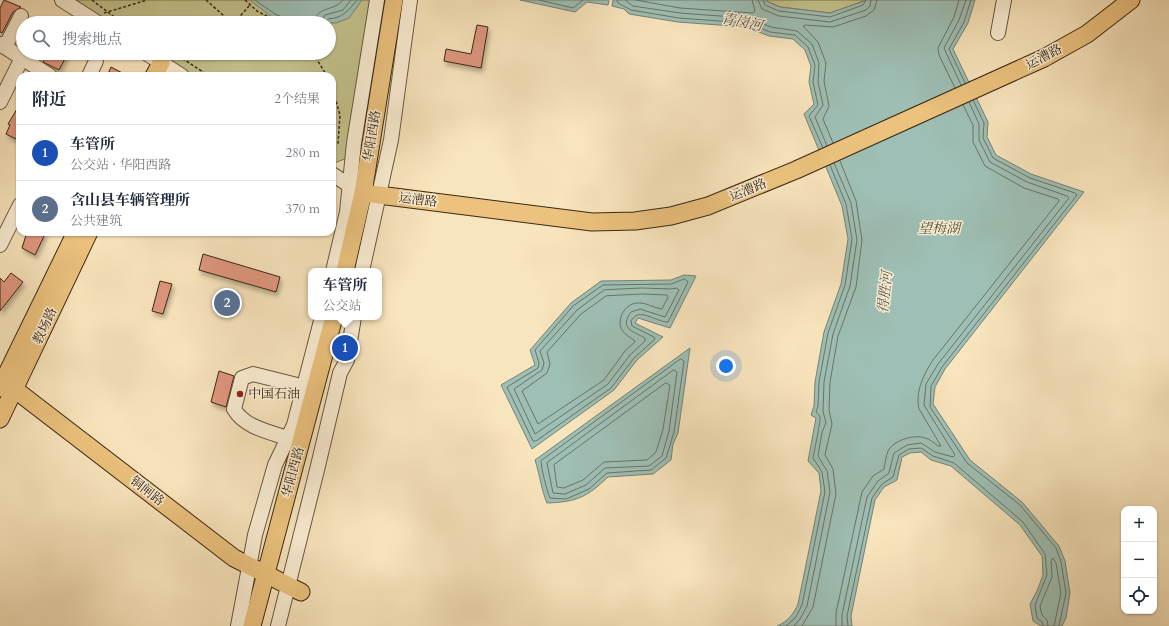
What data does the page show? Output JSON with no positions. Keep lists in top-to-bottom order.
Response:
{
  "streets": {
    "main road": [
      "运漕路",
      "华阳西路",
      "教场路",
      "铜闸路"
    ]
  },
  "crossings": [
    ["运漕路", "华阳西路"],
    ["华阳西路", "铜闸路"],
    ["教场路", "铜闸路"]
  ],
  "water": ["青岗河", "望梅湖", "得胜河"],
  "places": ["中国石油"],
  "page": {
    "search": "搜索地点",
    "heading": ["附近", "2个结果"],
    "list": [
      {
        "mark": "1",
        "name": "车管所",
        "note": "公交站 · 华阳西路",
        "value": "280 m"
      },
      {
        "mark": "2",
        "name": "含山县车辆管理所",
        "note": "公共建筑",
        "value": "370 m"
      }
    ],
    "popup": ["车管所", "公交站"],
    "pins": ["2", "1"],
    "map_buttons": ["+", "−"]
  }
}
